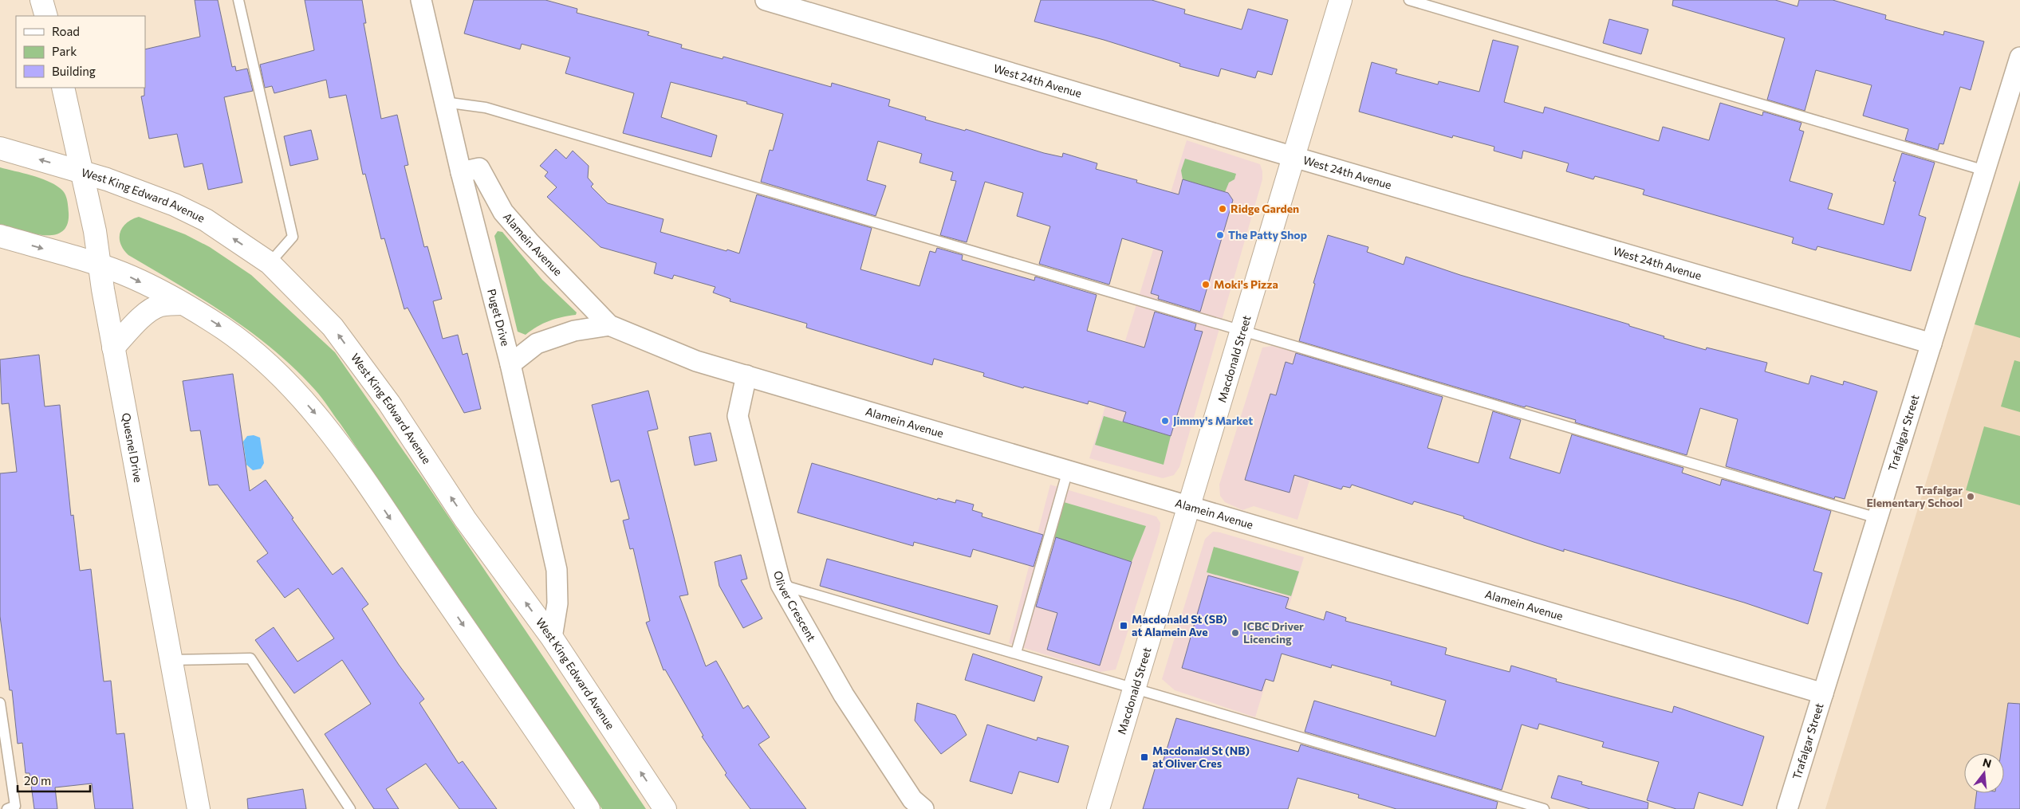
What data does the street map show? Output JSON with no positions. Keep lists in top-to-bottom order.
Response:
{
  "streets": {
    "main road": ["West King Edward Avenue", "Macdonald Street", "Quesnel Drive"],
    "street": [
      "West 24th Avenue",
      "Alamein Avenue",
      "Puget Drive",
      "Trafalgar Street",
      "Oliver Crescent"
    ]
  },
  "crossings": [
    ["West 24th Avenue", "Macdonald Street"],
    ["West 24th Avenue", "Trafalgar Street"],
    ["West King Edward Avenue", "Puget Drive"],
    ["West King Edward Avenue", "Quesnel Drive"],
    ["Alamein Avenue", "Puget Drive"],
    ["Alamein Avenue", "Macdonald Street"],
    ["Alamein Avenue", "Trafalgar Street"],
    ["Alamein Avenue", "Oliver Crescent"]
  ],
  "places": {
    "other": [
      "Ridge Garden",
      "The Patty Shop",
      "Moki's Pizza",
      "Jimmy's Market",
      "Trafalgar Elementary School",
      "ICBC Driver Licencing"
    ],
    "transit": ["Macdonald St (SB) at Alamein Ave", "Macdonald St (NB) at Oliver Cres"]
  },
  "legend": ["Road", "Park", "Building"],
  "scale_bar": "20 m",
  "north": "top"
}
